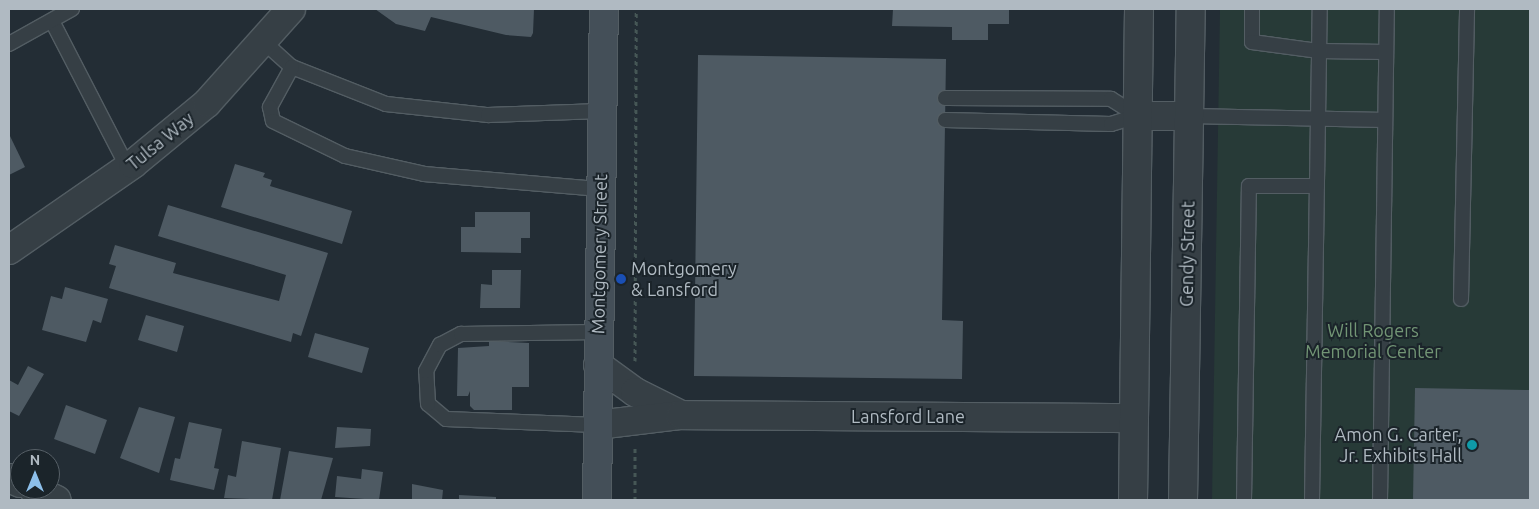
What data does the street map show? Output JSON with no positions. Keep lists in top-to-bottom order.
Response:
{
  "streets": {
    "main road": ["Montgomery Street"],
    "street": ["Tulsa Way", "Gendy Street", "Lansford Lane"]
  },
  "crossings": [
    ["Montgomery Street", "Lansford Lane"]
  ],
  "parks": ["Will Rogers Memorial Center"],
  "places": ["Montgomery & Lansford", "Amon G. Carter, Jr. Exhibits Hall"],
  "north": "top"
}
